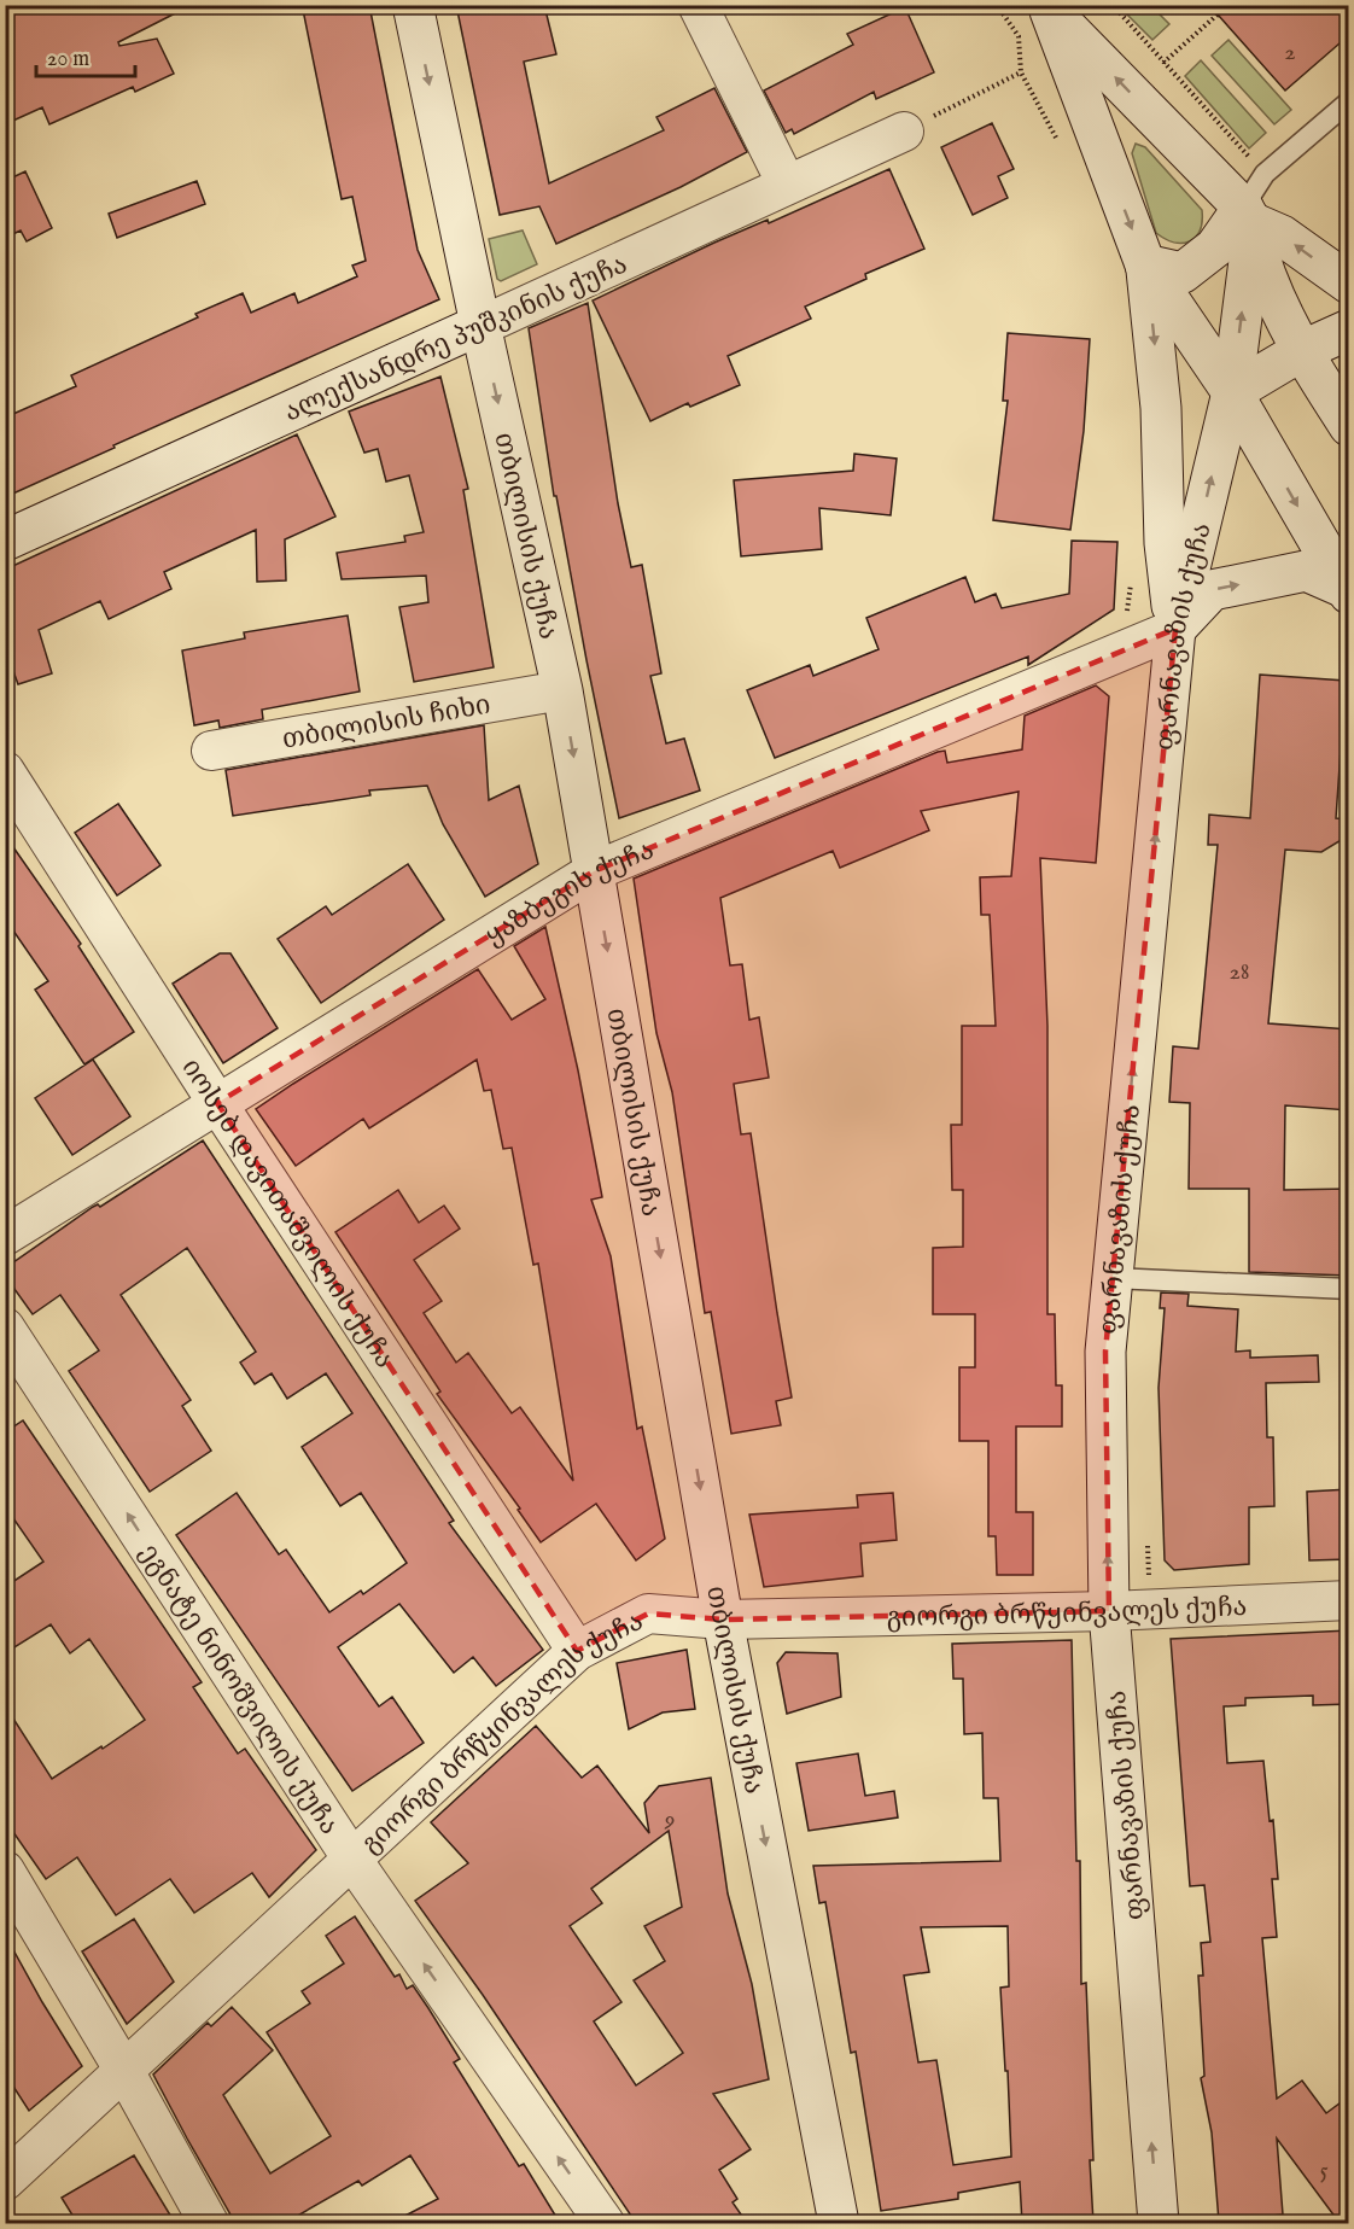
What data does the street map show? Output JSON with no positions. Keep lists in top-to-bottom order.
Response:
{
  "streets": {
    "main road": ["ალექსანდრე პუშკინის ქუჩა", "თბილისის ქუჩა", "ფარნავაზის ქუჩა"],
    "street": [
      "თბილისის ჩიხი",
      "ყაზბეგის ქუჩა",
      "იოსებ დავითაშვილის ქუჩა",
      "გიორგი ბრწყინვალეს ქუჩა",
      "ეგნატე ნინოშვილის ქუჩა"
    ]
  },
  "crossings": [
    ["ალექსანდრე პუშკინის ქუჩა", "თბილისის ქუჩა"],
    ["თბილისის ქუჩა", "თბილისის ჩიხი"],
    ["თბილისის ქუჩა", "ყაზბეგის ქუჩა"],
    ["თბილისის ქუჩა", "გიორგი ბრწყინვალეს ქუჩა"],
    ["ფარნავაზის ქუჩა", "ყაზბეგის ქუჩა"],
    ["ფარნავაზის ქუჩა", "გიორგი ბრწყინვალეს ქუჩა"],
    ["ყაზბეგის ქუჩა", "იოსებ დავითაშვილის ქუჩა"],
    ["იოსებ დავითაშვილის ქუჩა", "გიორგი ბრწყინვალეს ქუჩა"],
    ["გიორგი ბრწყინვალეს ქუჩა", "ეგნატე ნინოშვილის ქუჩა"]
  ],
  "one_way": ["თბილისის ქუჩა", "ფარნავაზის ქუჩა"],
  "house_numbers": [
    "2",
    "28",
    "9",
    "5"
  ],
  "scale_bar": "20 m"
}
